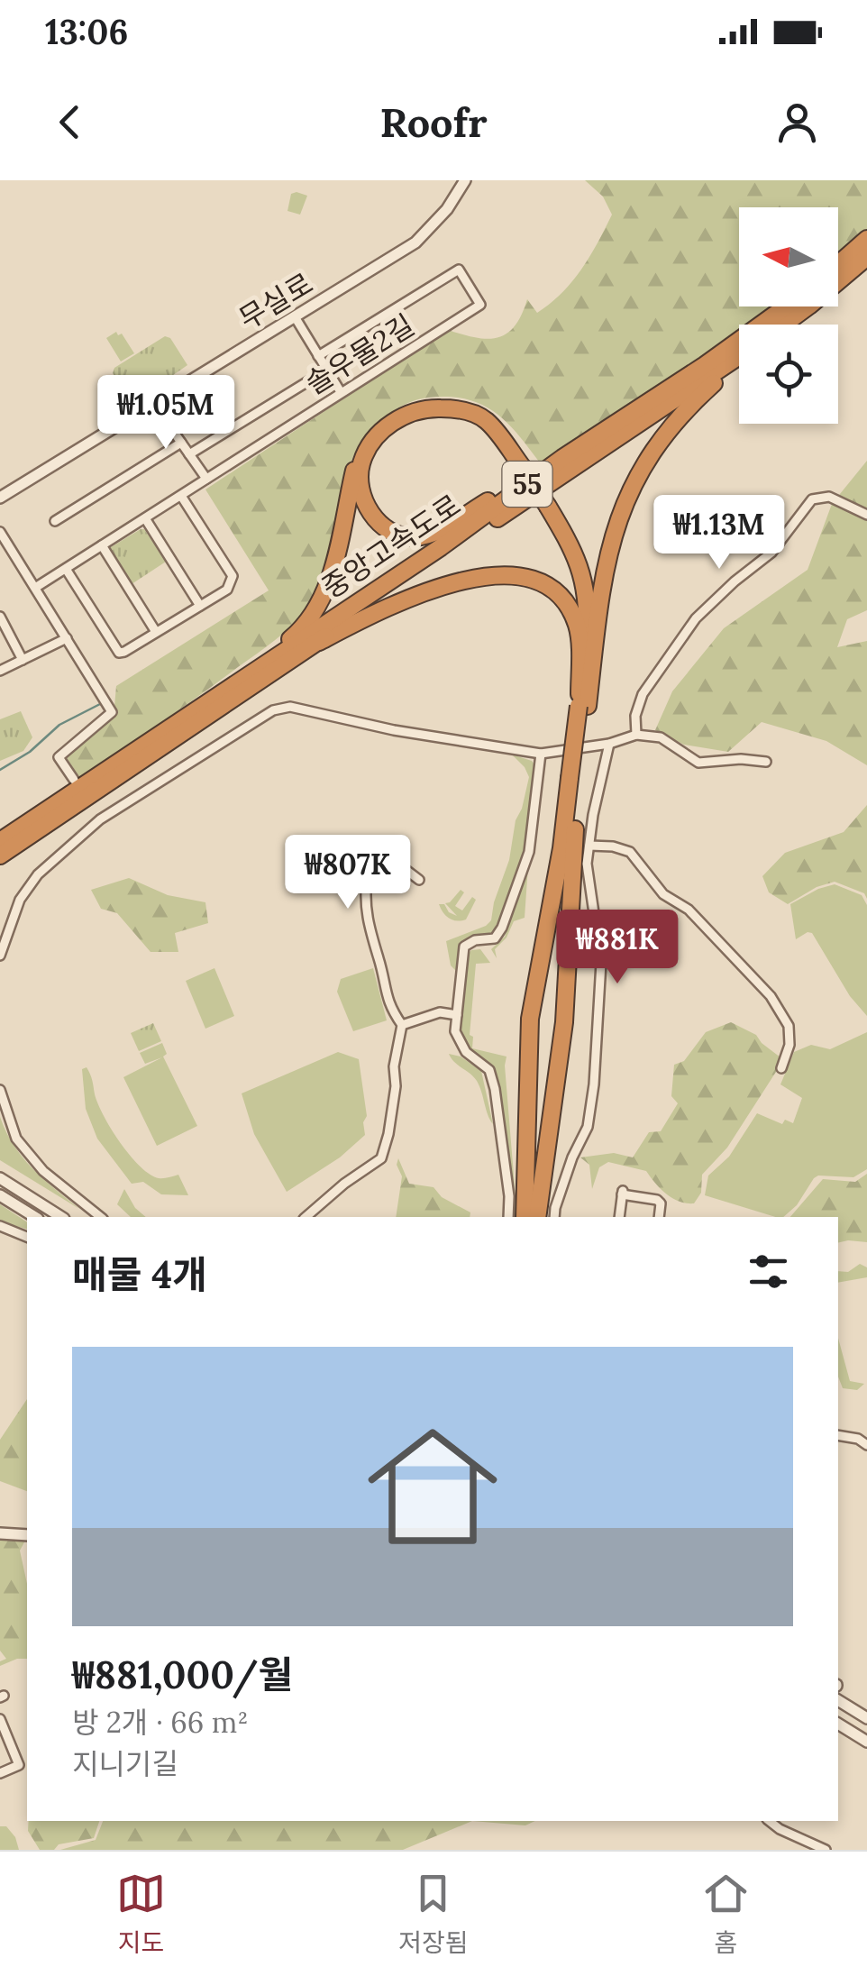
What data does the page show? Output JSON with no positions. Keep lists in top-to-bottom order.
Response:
{
  "streets": {
    "highway": ["55", "중앙고속도로"],
    "street": ["무실로", "솔우물2길"]
  },
  "north": "left",
  "page": {
    "status": "13:06",
    "header": "Roofr",
    "price": [
      "₩1.05M",
      "₩1.13M",
      "₩807K",
      "₩881K"
    ],
    "heading": "매물 4개",
    "list": [
      {
        "name": "₩881,000/월",
        "note": "방 2개 · 66 m² · 지니기길"
      }
    ],
    "tabs": ["지도", "저장됨", "홈"]
  }
}
